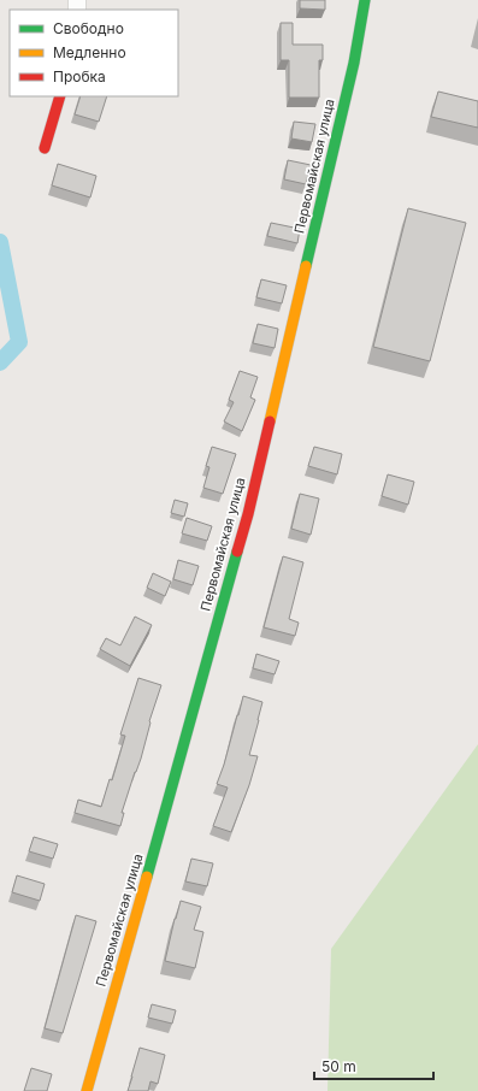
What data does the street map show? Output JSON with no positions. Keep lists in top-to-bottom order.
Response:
{
  "streets": {
    "main road": ["Первомайская улица"]
  },
  "legend": ["Свободно", "Медленно", "Пробка"],
  "scale_bar": "50 m"
}
